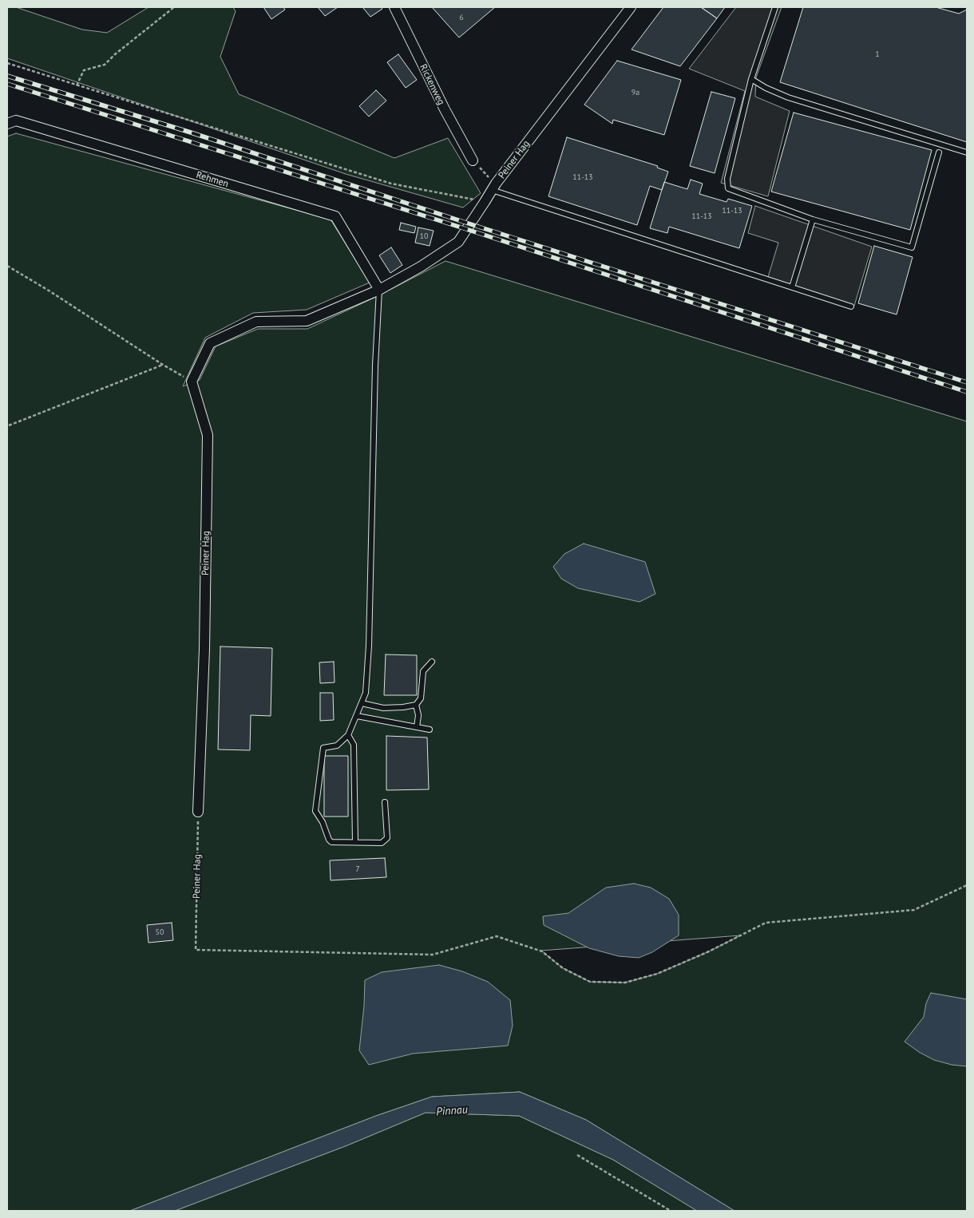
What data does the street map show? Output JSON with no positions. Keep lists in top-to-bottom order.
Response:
{
  "streets": {
    "street": ["Rickenweg", "Peiner Hag", "Rehmen"]
  },
  "crossings": [
    ["Peiner Hag", "Rehmen"]
  ],
  "water": ["Pinnau"],
  "house_numbers": [
    "6",
    "1",
    "9a",
    "11-13",
    "11-13",
    "11-13",
    "10",
    "7",
    "50"
  ]
}
